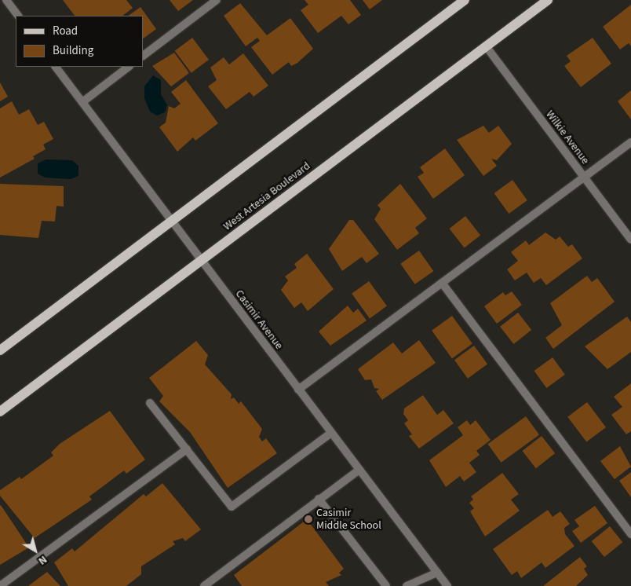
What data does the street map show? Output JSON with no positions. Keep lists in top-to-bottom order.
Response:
{
  "streets": {
    "main road": ["West Artesia Boulevard"],
    "street": ["Wilkie Avenue", "Casimir Avenue"]
  },
  "crossings": [
    ["Wilkie Avenue", "West Artesia Boulevard"],
    ["West Artesia Boulevard", "Casimir Avenue"]
  ],
  "places": ["Casimir Middle School"],
  "legend": ["Road", "Building"],
  "north": "bottom right"
}
